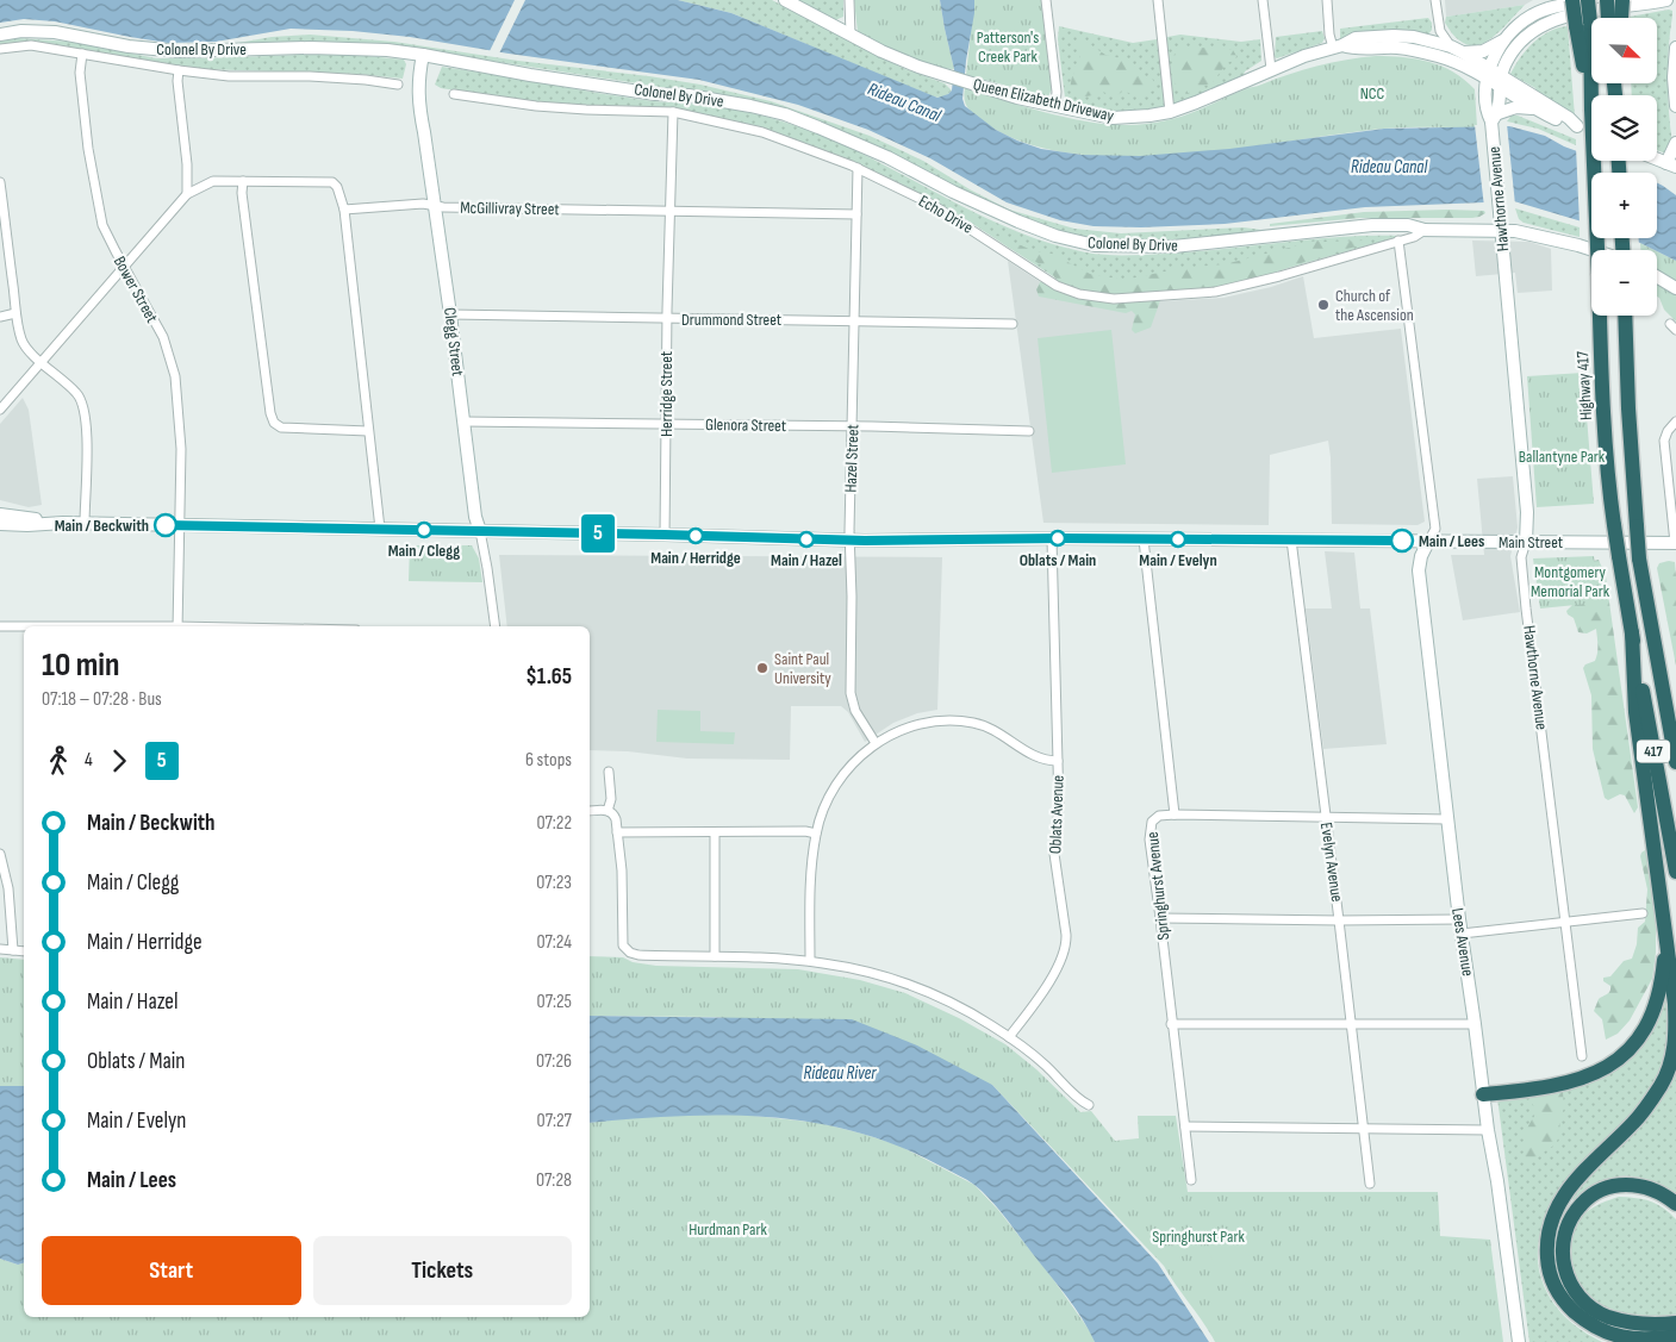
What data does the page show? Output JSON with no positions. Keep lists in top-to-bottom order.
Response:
{
  "streets": {
    "highway": ["Highway 417", "417"],
    "main road": [
      "Colonel By Drive",
      "Queen Elizabeth Driveway",
      "Hawthorne Avenue",
      "Clegg Street",
      "Main Street",
      "Lees Avenue"
    ],
    "street": [
      "McGillivray Street",
      "Echo Drive",
      "Bower Street",
      "Drummond Street",
      "Herridge Street",
      "Glenora Street",
      "Hazel Street",
      "Oblats Avenue",
      "Evelyn Avenue",
      "Springhurst Avenue"
    ]
  },
  "crossings": [
    ["Colonel By Drive", "Hawthorne Avenue"],
    ["Colonel By Drive", "Echo Drive"],
    ["Colonel By Drive", "Clegg Street"],
    ["Queen Elizabeth Driveway", "Hawthorne Avenue"],
    ["Hawthorne Avenue", "Main Street"],
    ["McGillivray Street", "Clegg Street"],
    ["McGillivray Street", "Herridge Street"],
    ["McGillivray Street", "Hazel Street"],
    ["Echo Drive", "Herridge Street"],
    ["Echo Drive", "Hazel Street"],
    ["Bower Street", "Main Street"],
    ["Drummond Street", "Clegg Street"],
    ["Drummond Street", "Herridge Street"],
    ["Drummond Street", "Hazel Street"],
    ["Clegg Street", "Glenora Street"],
    ["Clegg Street", "Main Street"],
    ["Herridge Street", "Glenora Street"],
    ["Herridge Street", "Main Street"],
    ["Glenora Street", "Hazel Street"],
    ["Hazel Street", "Main Street"],
    ["Main Street", "Oblats Avenue"],
    ["Main Street", "Evelyn Avenue"],
    ["Main Street", "Springhurst Avenue"],
    ["Main Street", "Lees Avenue"]
  ],
  "water": ["Rideau Canal", "Rideau River"],
  "parks": [
    "Patterson's Creek Park",
    "NCC",
    "Ballantyne Park",
    "Montgomery Memorial Park",
    "Hurdman Park",
    "Springhurst Park"
  ],
  "places": [
    "Church of the Ascension",
    "Main / Beckwith",
    "Main / Clegg",
    "Main / Herridge",
    "Oblats / Main",
    "Main / Hazel",
    "Main / Evelyn",
    "Main / Lees",
    "Saint Paul University"
  ],
  "lines": ["bus line 5"],
  "north": "bottom right",
  "page": {
    "on_map": "5",
    "map_buttons": ["+", "−"],
    "heading": ["10 min", "07:18 – 07:28 · Bus", "$1.65"],
    "legs": ["4", "5", "6 stops"],
    "list": [
      {
        "name": "Main / Beckwith",
        "value": "07:22"
      },
      {
        "name": "Main / Clegg",
        "value": "07:23"
      },
      {
        "name": "Main / Herridge",
        "value": "07:24"
      },
      {
        "name": "Main / Hazel",
        "value": "07:25"
      },
      {
        "name": "Oblats / Main",
        "value": "07:26"
      },
      {
        "name": "Main / Evelyn",
        "value": "07:27"
      },
      {
        "name": "Main / Lees",
        "value": "07:28"
      }
    ],
    "buttons": ["Start", "Tickets"]
  }
}
